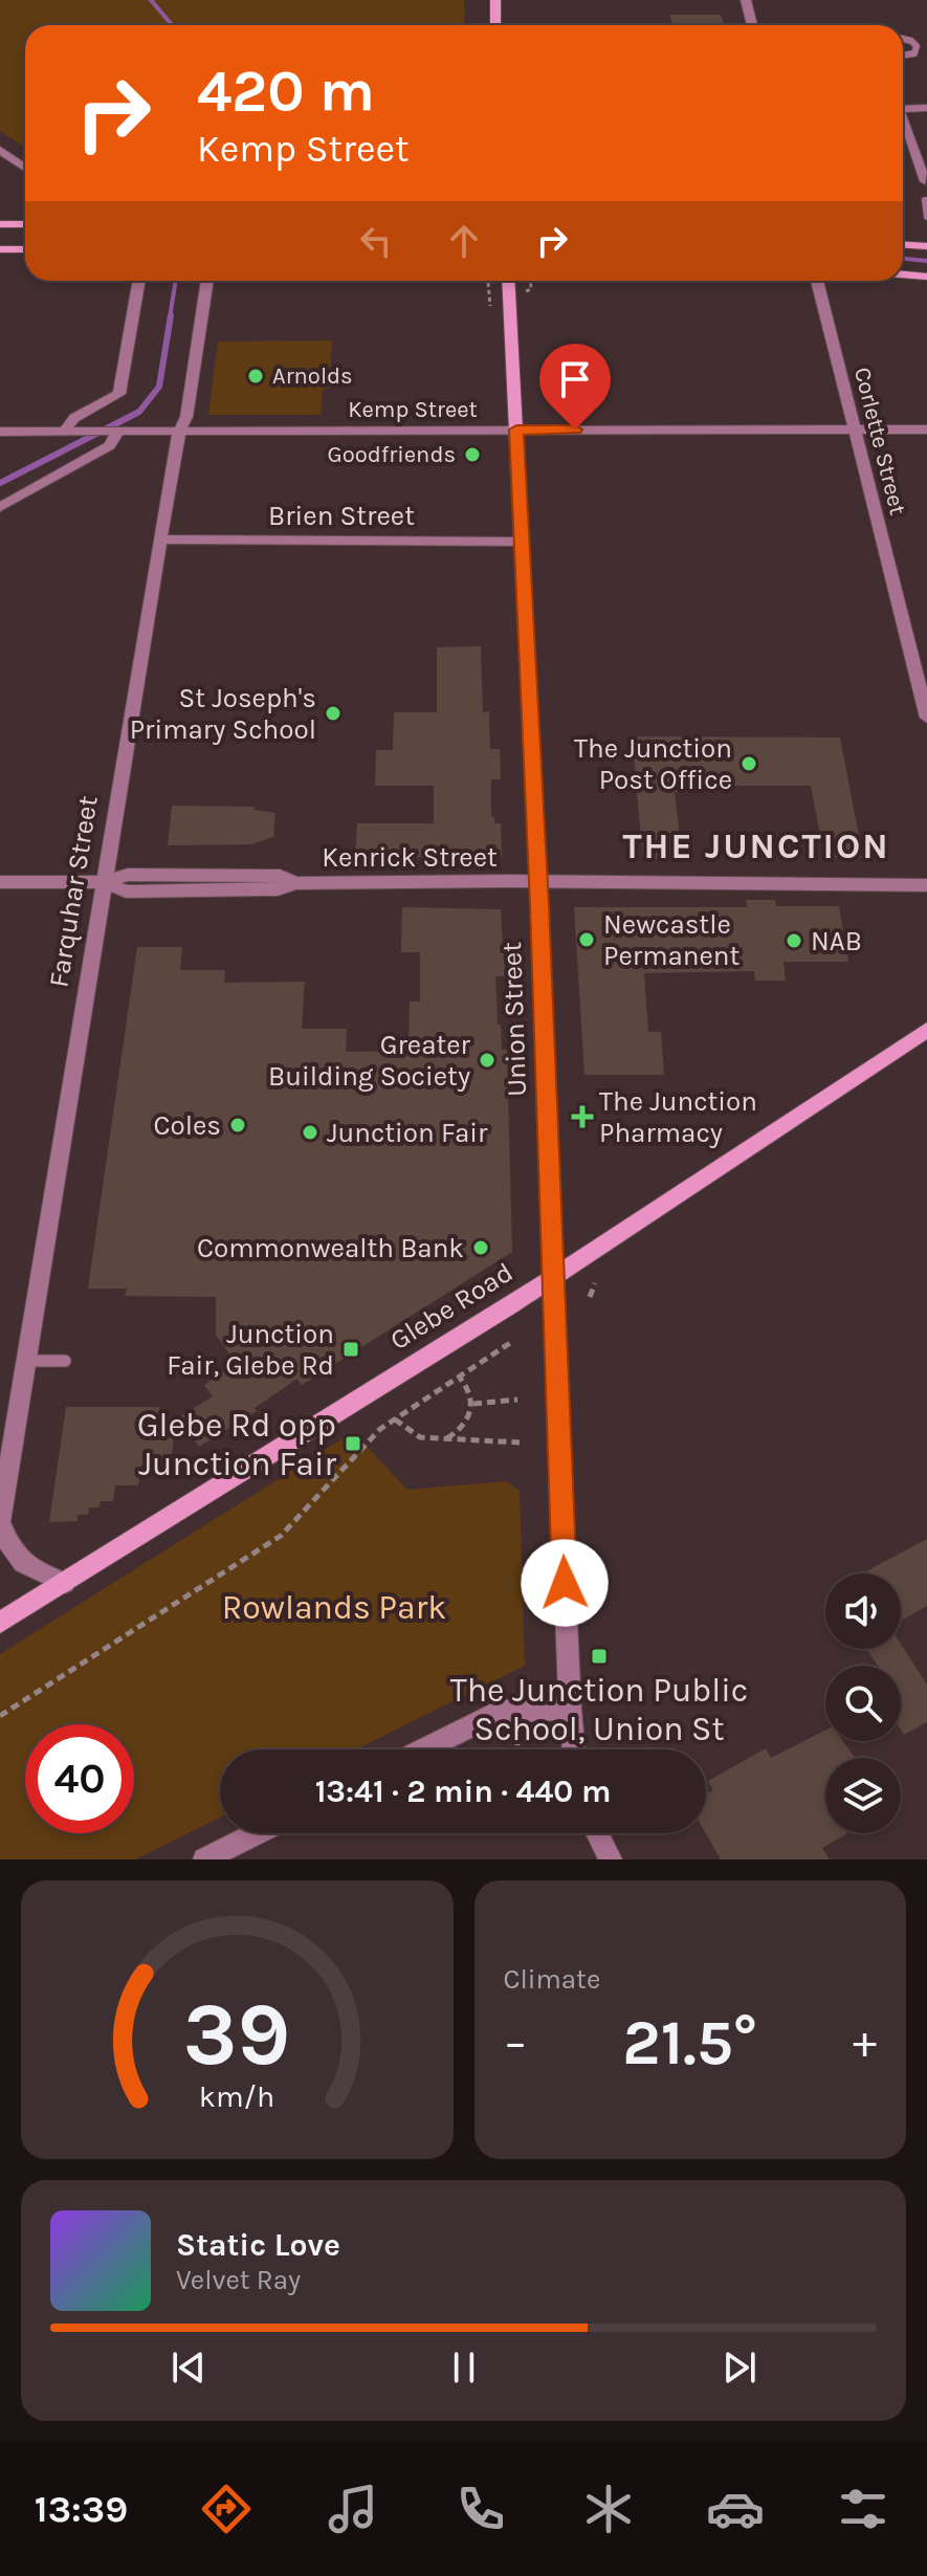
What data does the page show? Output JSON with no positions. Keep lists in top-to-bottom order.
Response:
{
  "streets": {
    "main road": ["Union Street", "Glebe Road"],
    "street": [
      "Kemp Street",
      "Corlette Street",
      "Brien Street",
      "Kenrick Street",
      "Farquhar Street"
    ]
  },
  "crossings": [
    ["Kemp Street", "Corlette Street"],
    ["Kemp Street", "Farquhar Street"],
    ["Kemp Street", "Union Street"],
    ["Brien Street", "Farquhar Street"],
    ["Brien Street", "Union Street"],
    ["Kenrick Street", "Farquhar Street"],
    ["Kenrick Street", "Union Street"],
    ["Farquhar Street", "Glebe Road"],
    ["Union Street", "Glebe Road"]
  ],
  "districts": ["THE JUNCTION"],
  "parks": ["Rowlands Park"],
  "places": {
    "other": [
      "Arnolds",
      "Goodfriends",
      "St Joseph's Primary School",
      "The Junction Post Office",
      "Newcastle Permanent",
      "NAB",
      "Greater Building Society",
      "Coles",
      "Junction Fair",
      "Commonwealth Bank"
    ],
    "health": ["The Junction Pharmacy"],
    "transit": ["Junction Fair, Glebe Rd", "Glebe Rd opp Junction Fair", "The Junction Public School, Union St"]
  },
  "page": {
    "turn": ["420 m", "Kemp Street"],
    "limit": "40",
    "trip": "13:41 · 2 min · 440 m",
    "tile": "Climate",
    "heat": ["−", "21.5°", "+"],
    "song": ["Static Love", "Velvet Ray"],
    "tabs": "13:39",
    "gauge": ["39", "km/h"]
  }
}
